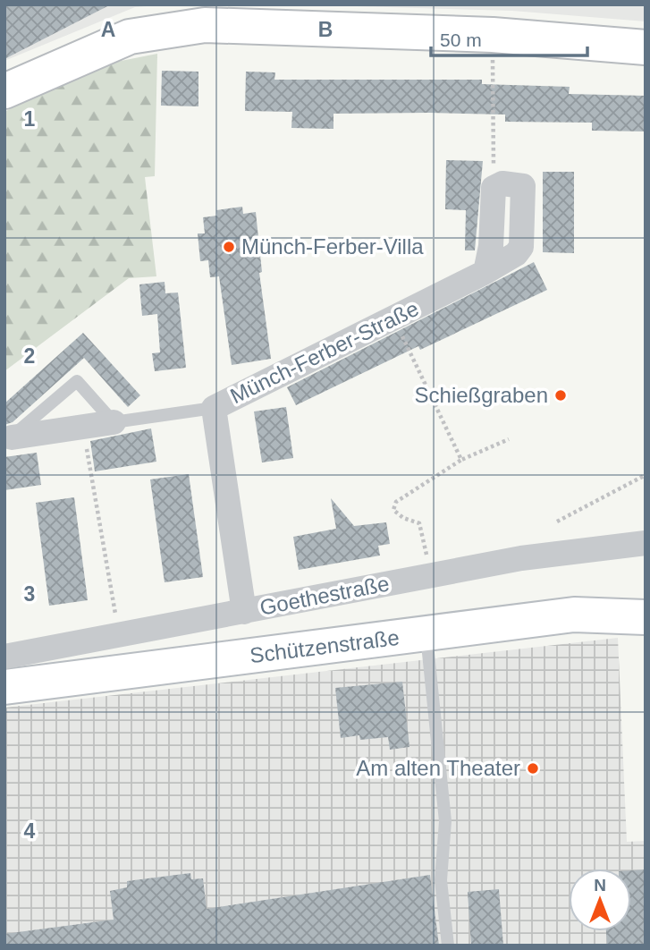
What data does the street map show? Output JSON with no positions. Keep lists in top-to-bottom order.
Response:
{
  "streets": {
    "main road": ["Schützenstraße"],
    "street": ["Münch-Ferber-Straße", "Goethestraße"]
  },
  "crossings": [
    ["Münch-Ferber-Straße", "Goethestraße"]
  ],
  "places": ["Münch-Ferber-Villa", "Schießgraben", "Am alten Theater"],
  "scale_bar": "50 m",
  "north": "top",
  "grid": {
    "columns": ["A", "B"],
    "rows": [
      "1",
      "2",
      "3",
      "4"
    ]
  }
}
